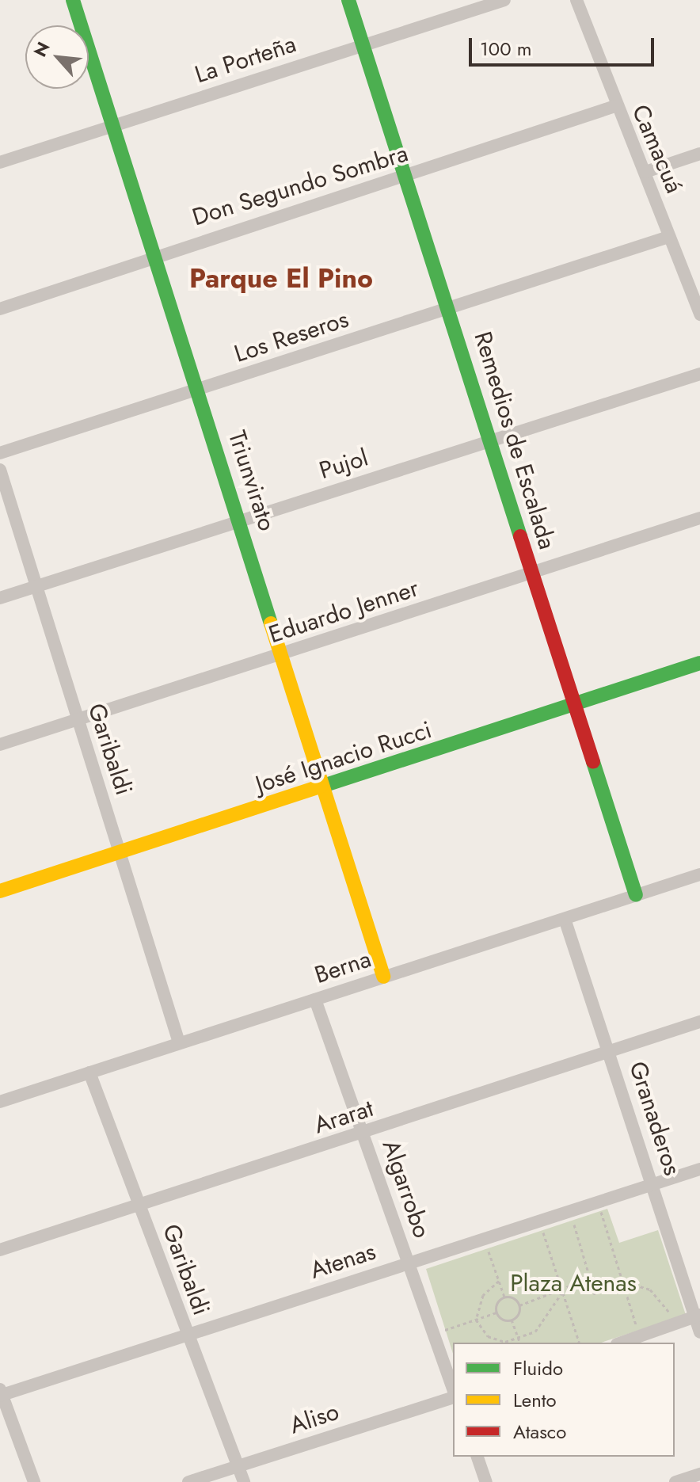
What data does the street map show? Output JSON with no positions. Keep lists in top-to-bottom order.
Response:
{
  "streets": {
    "street": [
      "La Porteña",
      "Camacuá",
      "Don Segundo Sombra",
      "Los Reseros",
      "Remedios de Escalada",
      "Pujol",
      "Triunvirato",
      "Eduardo Jenner",
      "Garibaldi",
      "José Ignacio Rucci",
      "Berna",
      "Ararat",
      "Granaderos",
      "Algarrobo",
      "Atenas",
      "Aliso"
    ]
  },
  "crossings": [
    ["La Porteña", "Remedios de Escalada"],
    ["La Porteña", "Triunvirato"],
    ["Camacuá", "Don Segundo Sombra"],
    ["Camacuá", "Los Reseros"],
    ["Don Segundo Sombra", "Remedios de Escalada"],
    ["Don Segundo Sombra", "Triunvirato"],
    ["Los Reseros", "Remedios de Escalada"],
    ["Los Reseros", "Triunvirato"],
    ["Remedios de Escalada", "Pujol"],
    ["Remedios de Escalada", "Eduardo Jenner"],
    ["Remedios de Escalada", "José Ignacio Rucci"],
    ["Remedios de Escalada", "Berna"],
    ["Pujol", "Triunvirato"],
    ["Pujol", "Garibaldi"],
    ["Triunvirato", "Eduardo Jenner"],
    ["Triunvirato", "José Ignacio Rucci"],
    ["Triunvirato", "Berna"],
    ["Eduardo Jenner", "Garibaldi"],
    ["Garibaldi", "José Ignacio Rucci"],
    ["Garibaldi", "Berna"],
    ["Garibaldi", "Ararat"],
    ["Garibaldi", "Atenas"],
    ["Garibaldi", "Aliso"],
    ["Berna", "Granaderos"],
    ["Berna", "Algarrobo"],
    ["Ararat", "Granaderos"],
    ["Ararat", "Algarrobo"],
    ["Granaderos", "Atenas"],
    ["Algarrobo", "Atenas"]
  ],
  "districts": ["Parque El Pino"],
  "parks": ["Plaza Atenas"],
  "legend": ["Fluido", "Lento", "Atasco"],
  "scale_bar": "100 m",
  "north": "top left"
}
